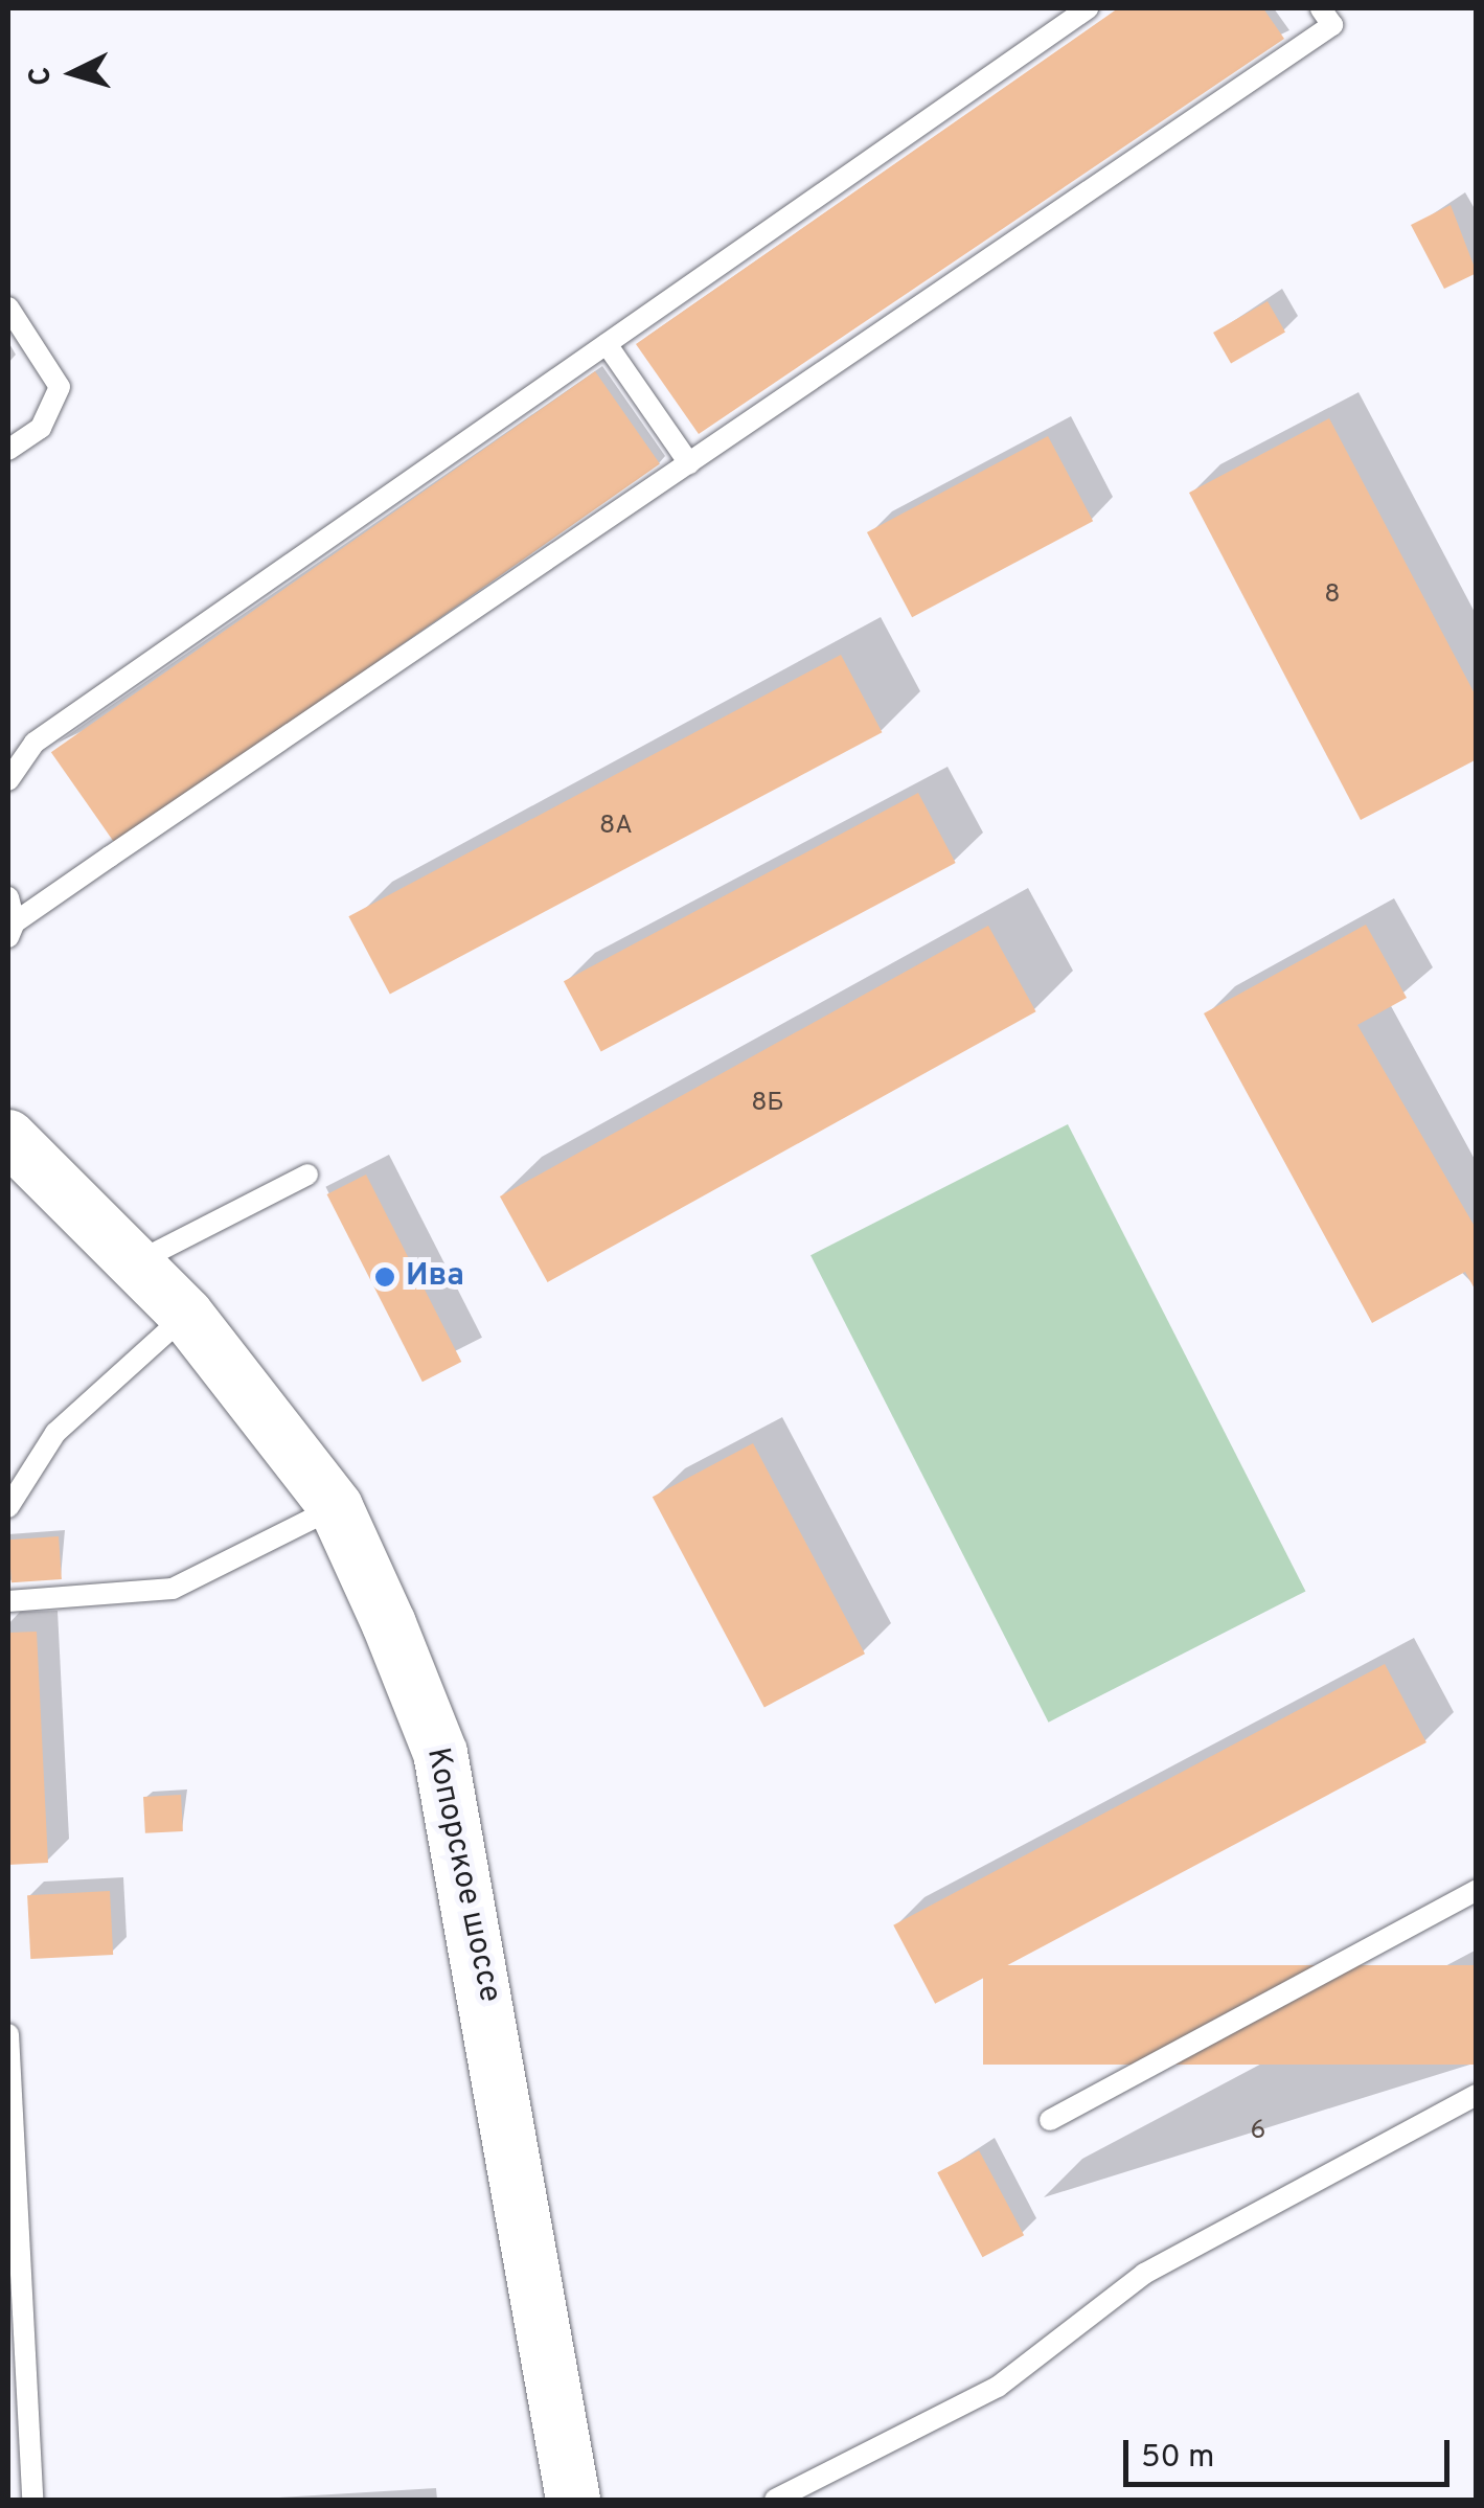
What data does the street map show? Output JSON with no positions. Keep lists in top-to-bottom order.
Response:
{
  "streets": {
    "main road": ["Копорское шоссе"]
  },
  "places": ["Ива"],
  "house_numbers": [
    "8",
    "8А",
    "8Б",
    "6"
  ],
  "scale_bar": "50 m",
  "north": "left"
}
